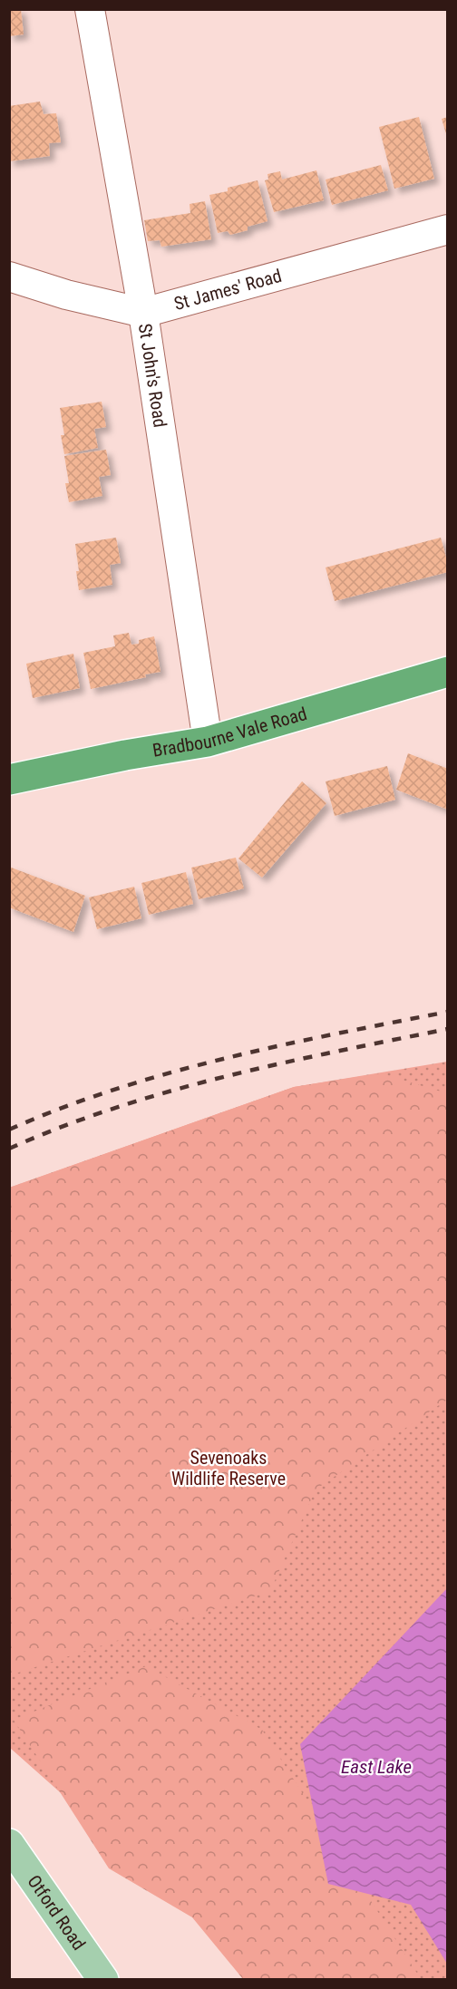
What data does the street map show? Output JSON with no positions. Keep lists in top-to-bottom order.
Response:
{
  "streets": {
    "highway": ["Bradbourne Vale Road"],
    "main road": ["Otford Road"],
    "street": ["St James' Road", "St John's Road"]
  },
  "crossings": [
    ["St James' Road", "St John's Road"],
    ["St John's Road", "Bradbourne Vale Road"]
  ],
  "water": ["East Lake"],
  "parks": ["Sevenoaks Wildlife Reserve"]
}
